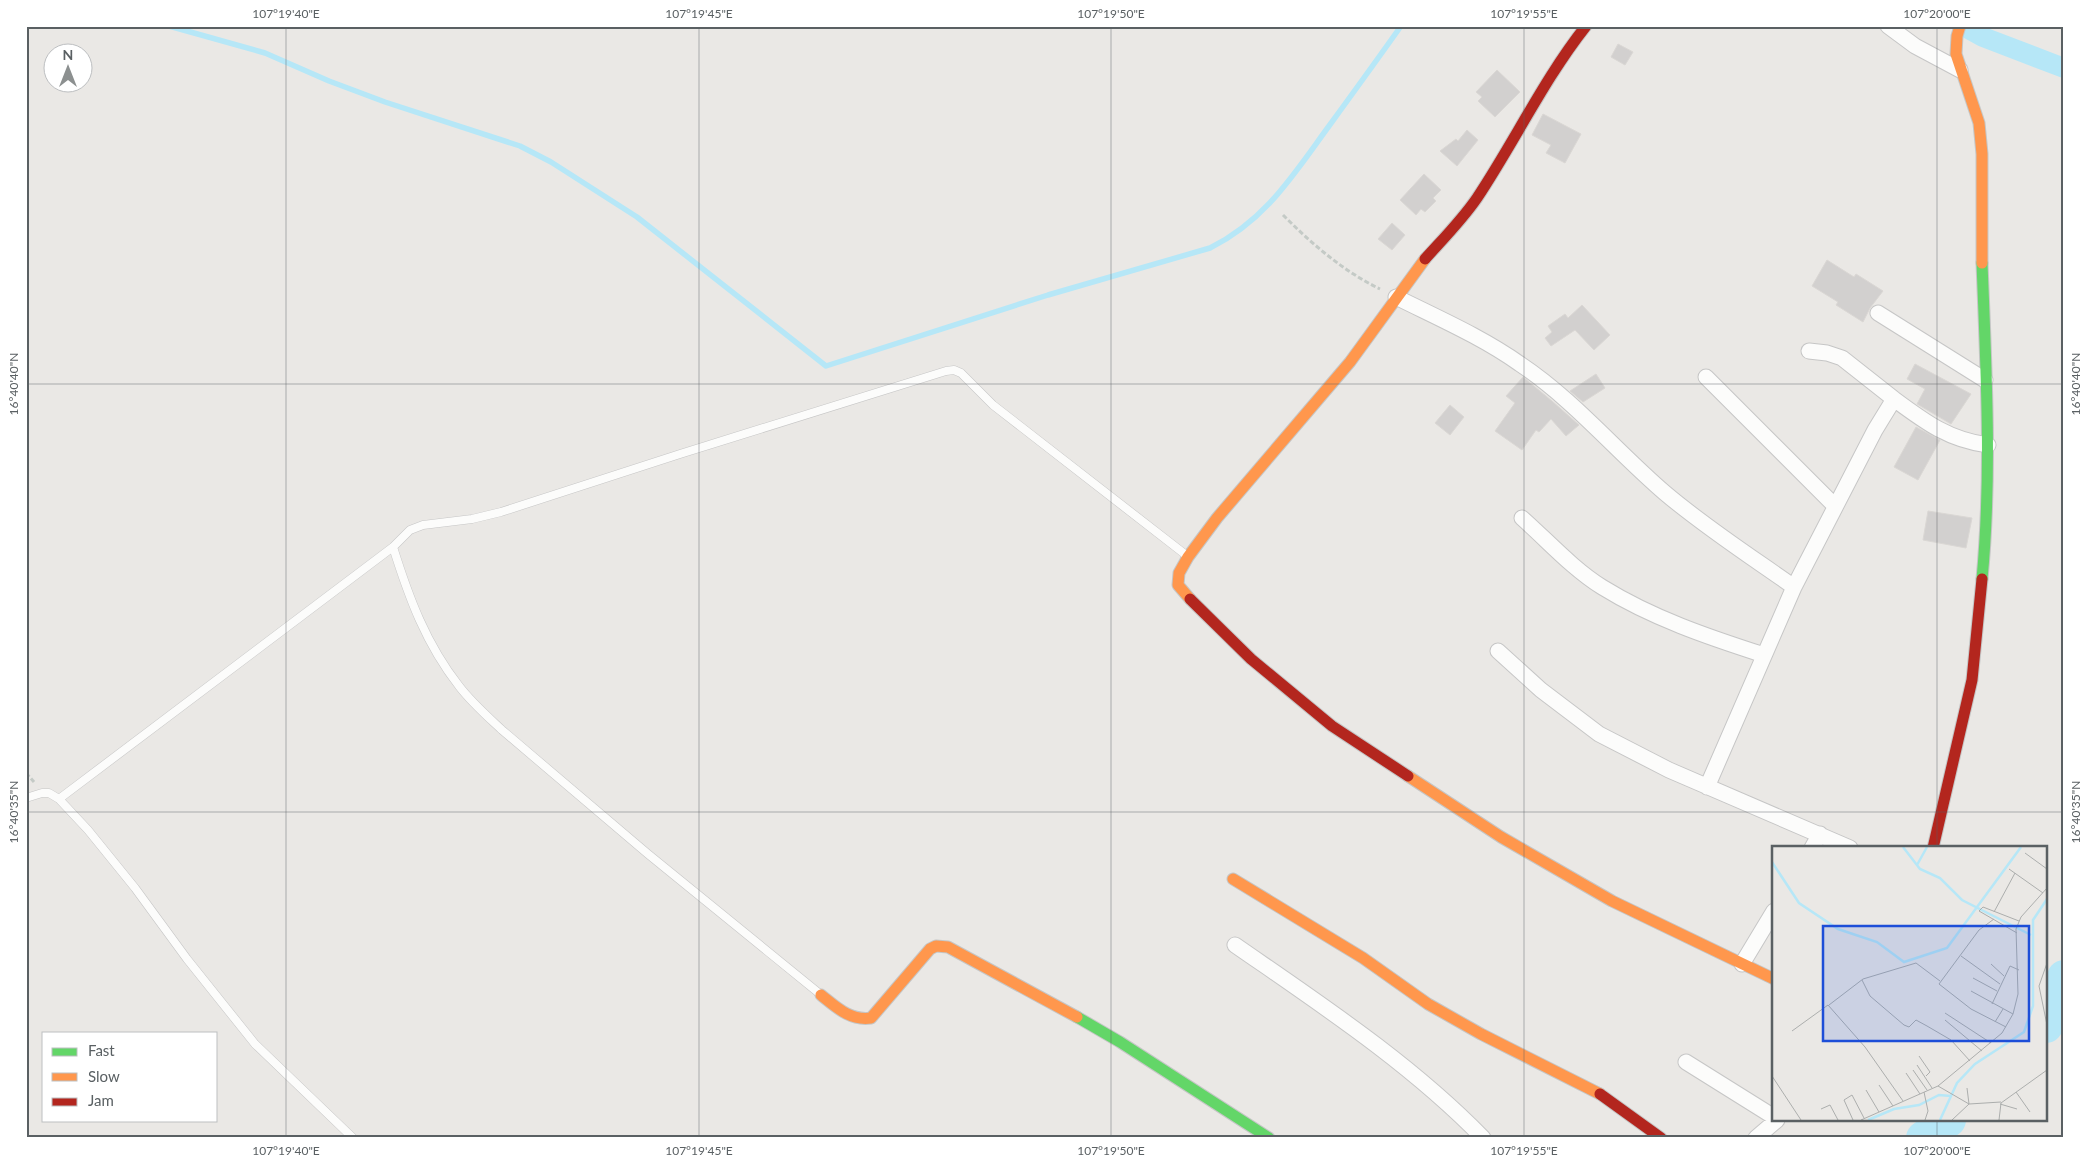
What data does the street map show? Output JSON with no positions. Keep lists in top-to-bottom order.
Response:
{
  "legend": ["Fast", "Slow", "Jam"],
  "north": "top",
  "coordinates": [
    "107°19'40\"E",
    "107°19'45\"E",
    "107°19'50\"E",
    "107°19'55\"E",
    "107°20'00\"E",
    "16°40'40\"N",
    "16°40'35\"N"
  ]
}
